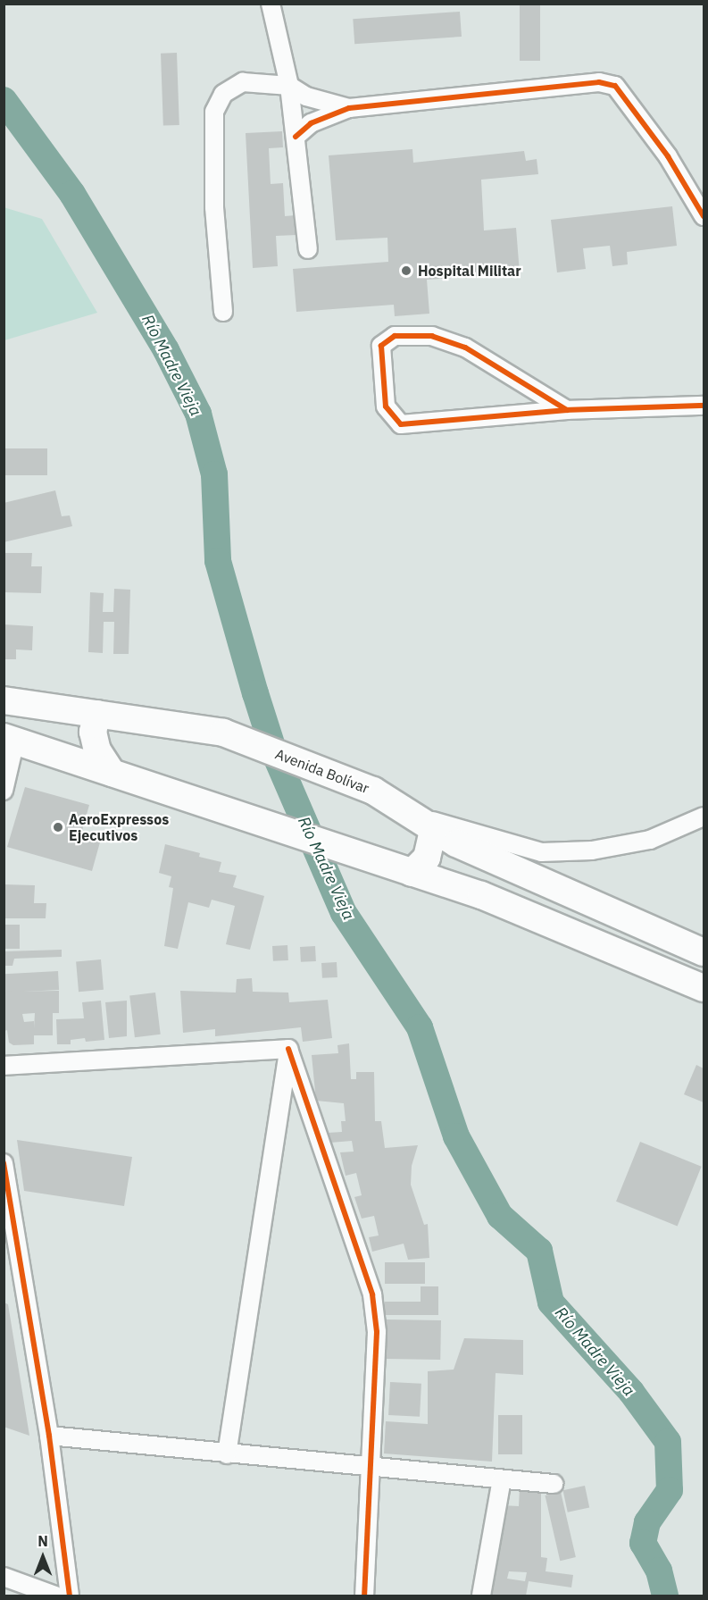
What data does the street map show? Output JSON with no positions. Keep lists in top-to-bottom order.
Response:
{
  "streets": {
    "main road": ["Avenida Bolívar"]
  },
  "water": ["Río Madre Vieja"],
  "places": ["Hospital Militar", "AeroExpressos Ejecutivos"],
  "north": "top"
}
